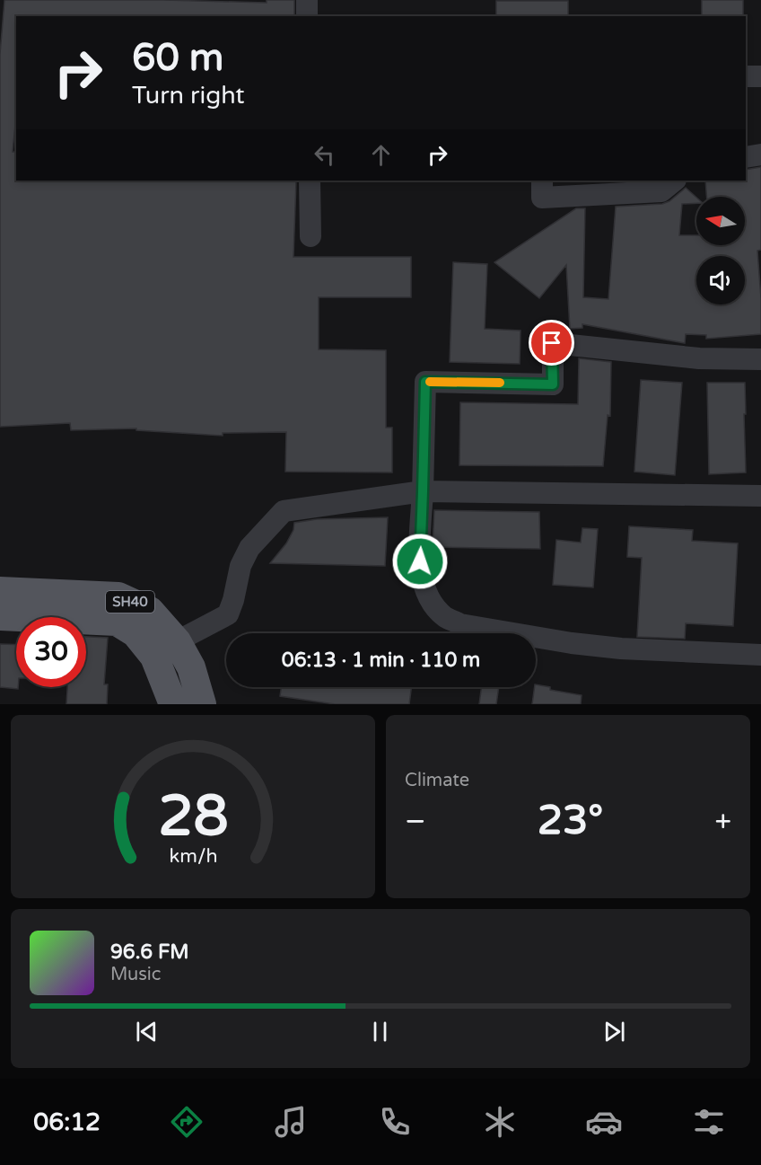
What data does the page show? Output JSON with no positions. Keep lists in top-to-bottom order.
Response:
{
  "streets": {
    "main road": ["SH40"]
  },
  "north": "left",
  "page": {
    "turn": ["60 m", "Turn right"],
    "limit": "30",
    "trip": "06:13 · 1 min · 110 m",
    "tile": "Climate",
    "heat": ["−", "23°", "+"],
    "song": ["96.6 FM", "Music"],
    "tabs": "06:12",
    "gauge": ["28", "km/h"]
  }
}
